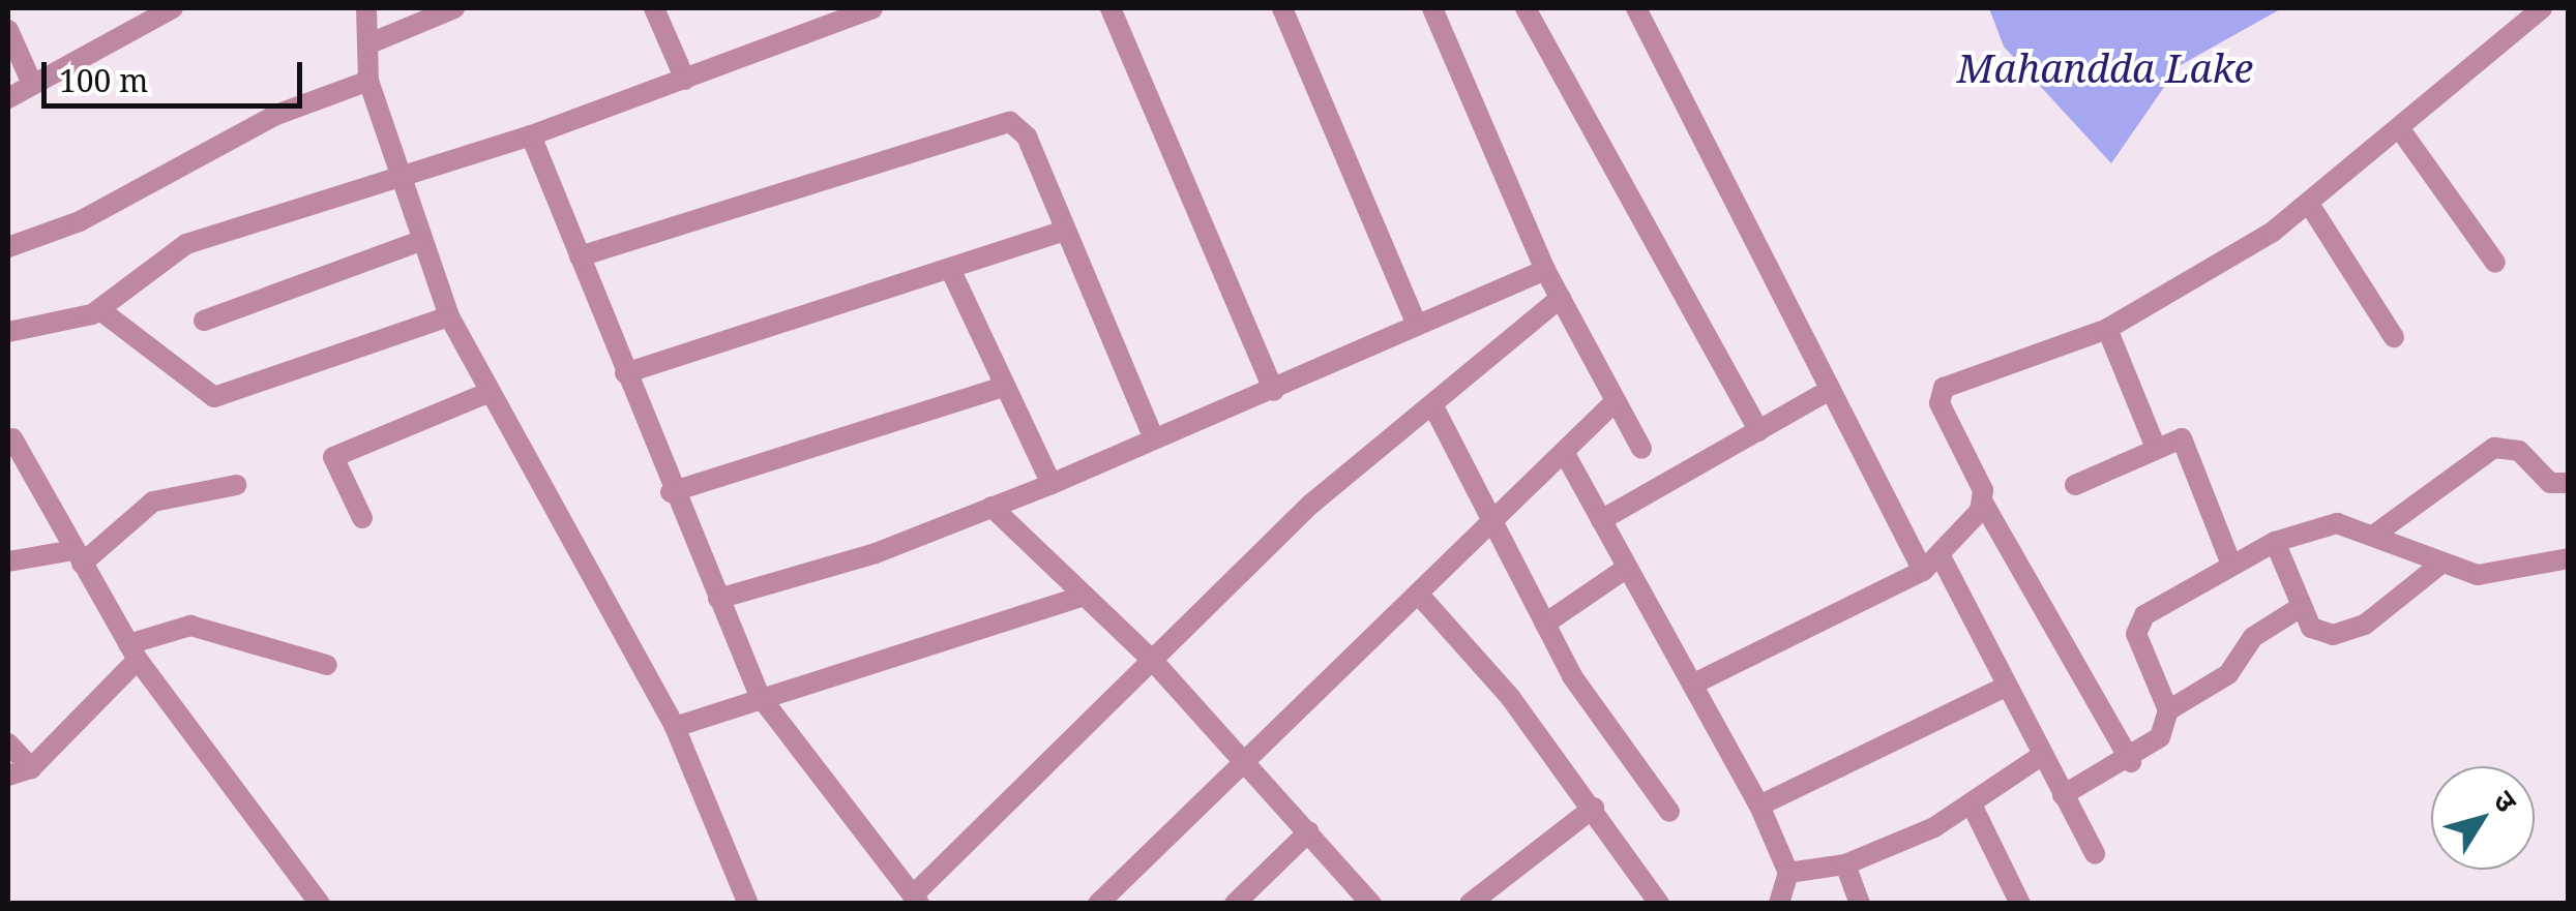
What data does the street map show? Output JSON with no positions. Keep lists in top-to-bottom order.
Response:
{
  "water": ["Mahandda Lake"],
  "scale_bar": "100 m",
  "north": "top right"
}
